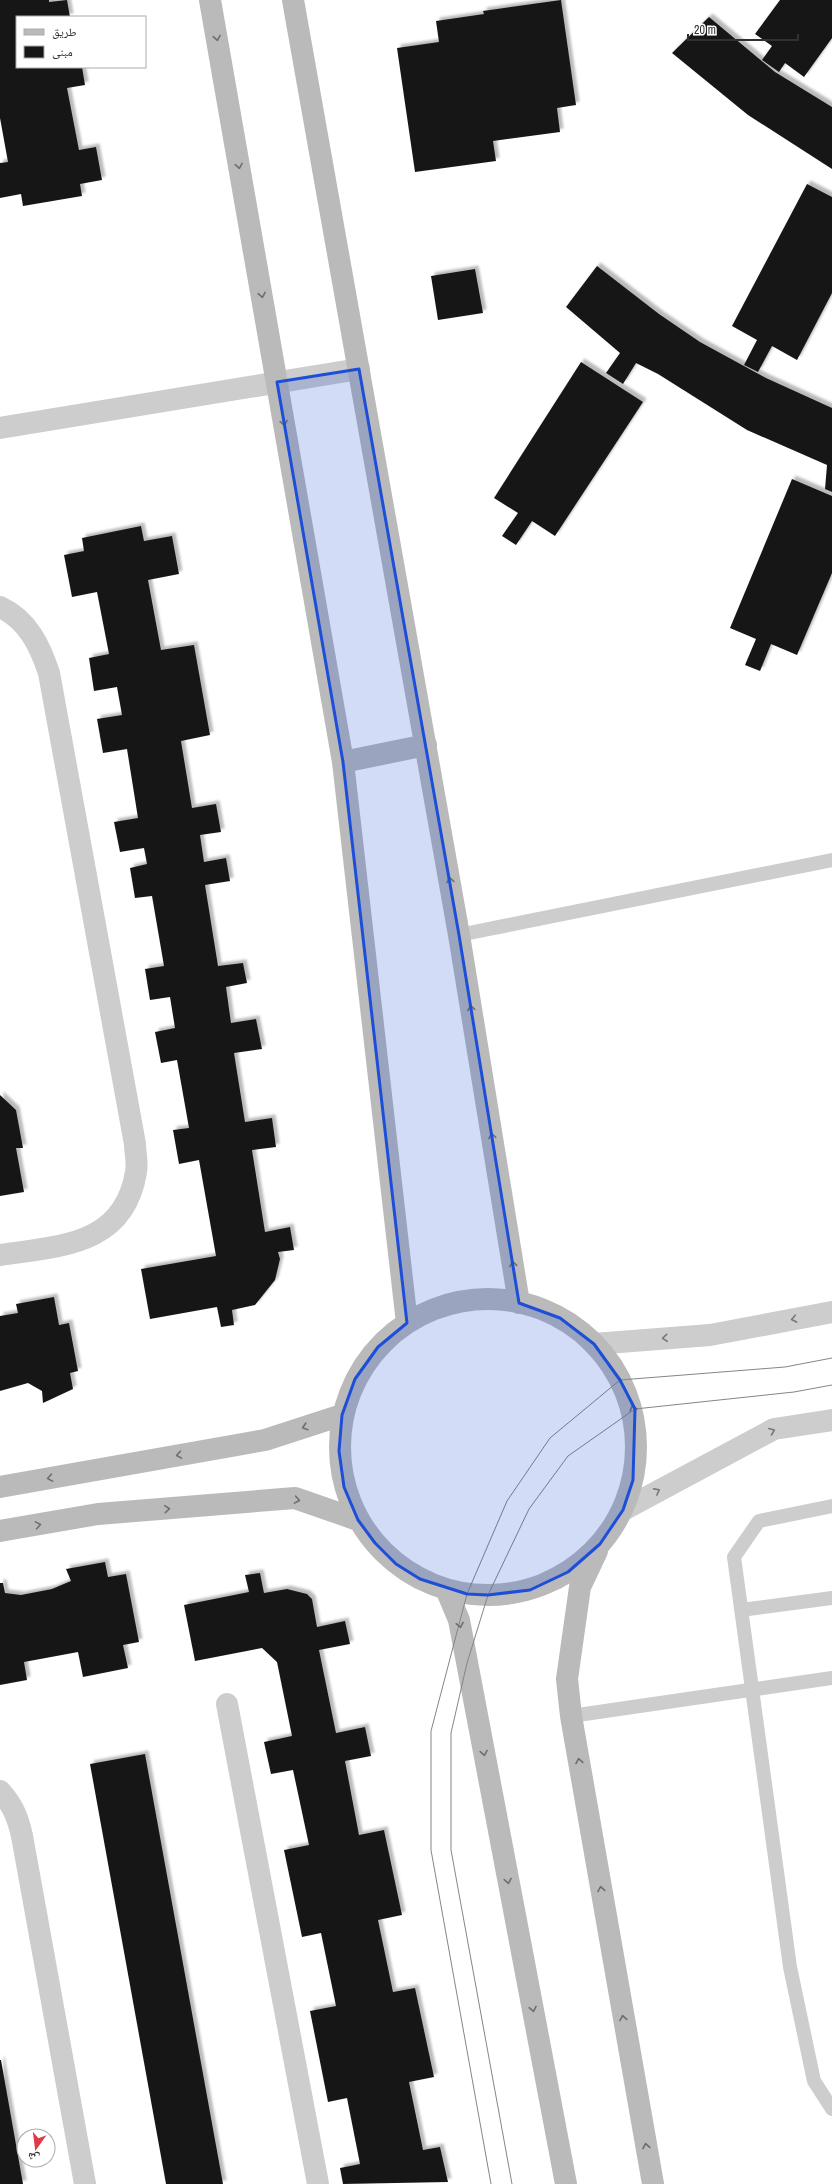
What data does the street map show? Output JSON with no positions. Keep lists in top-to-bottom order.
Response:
{
  "legend": ["طريق", "مبنى"],
  "scale_bar": "20 m",
  "north": "bottom"
}
